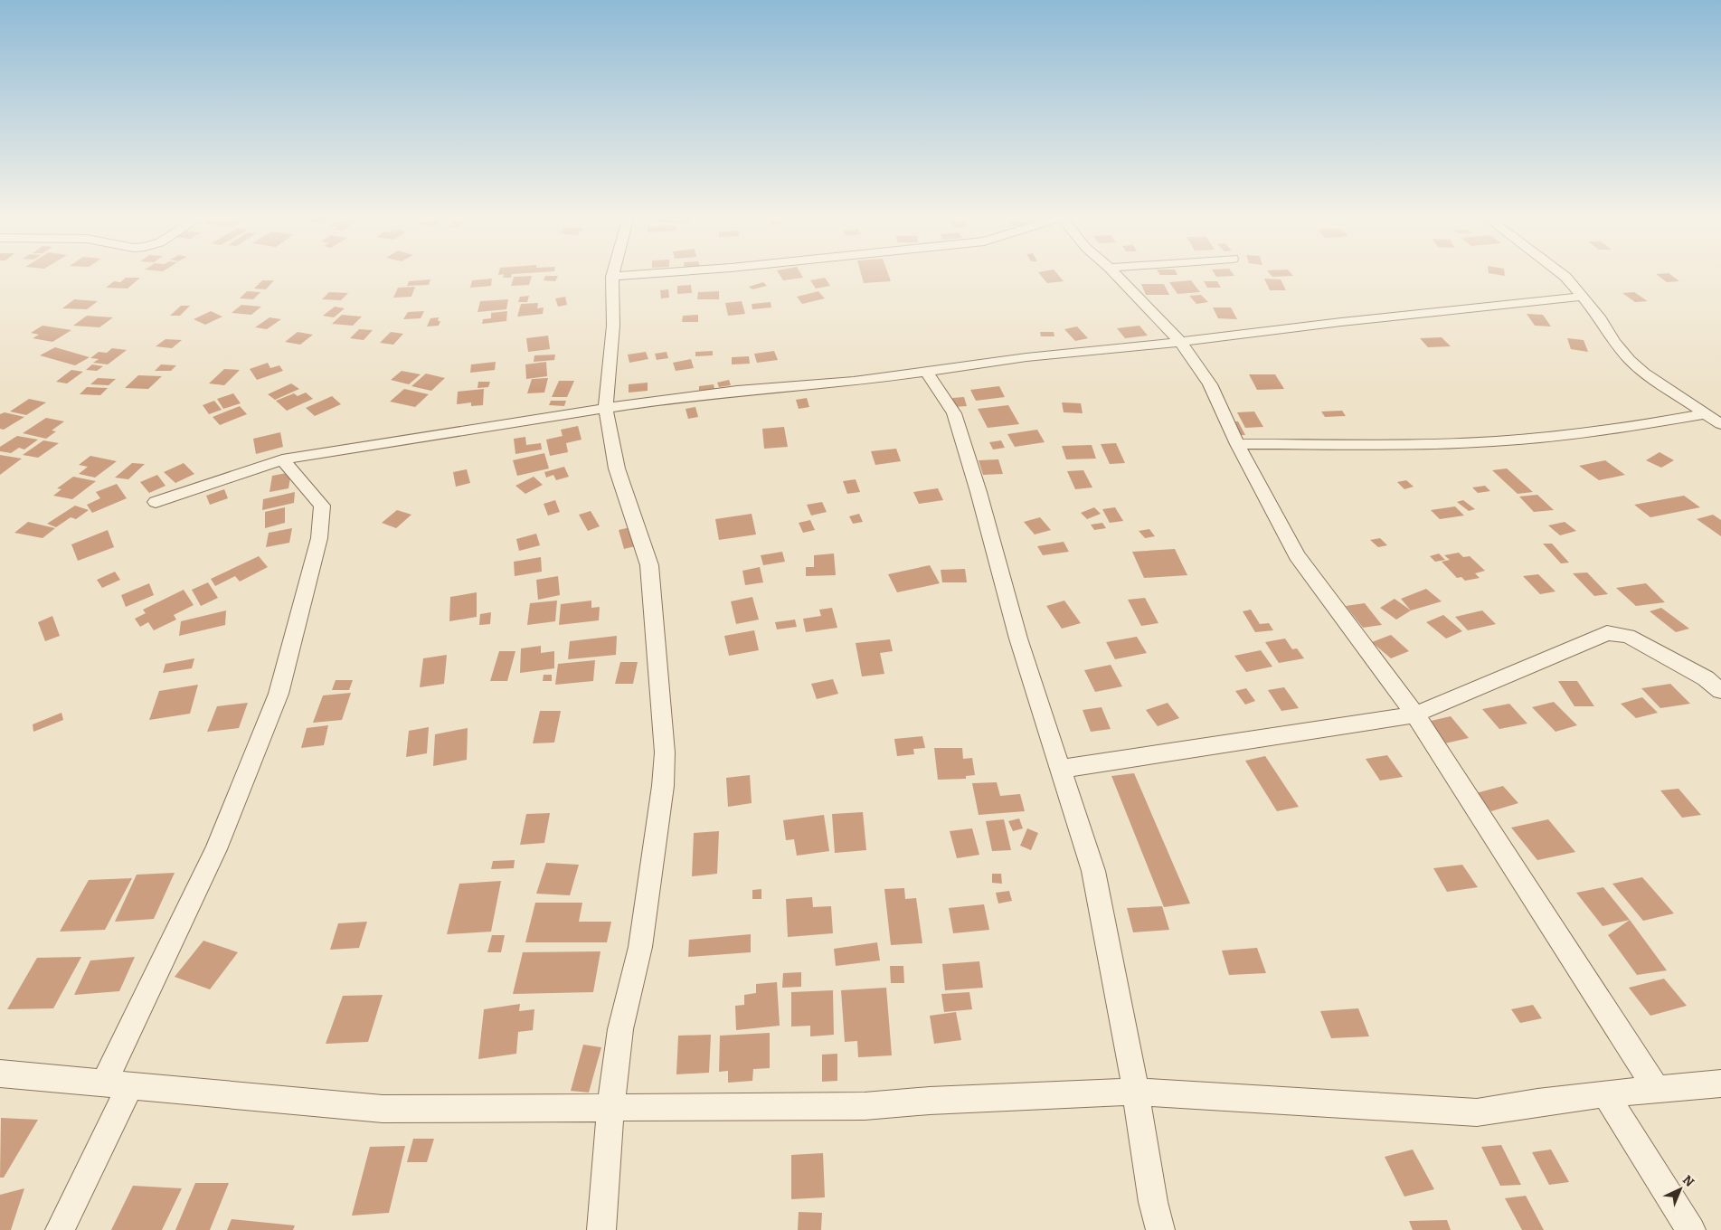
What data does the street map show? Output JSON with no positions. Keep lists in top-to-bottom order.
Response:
{
  "north": "top right"
}
